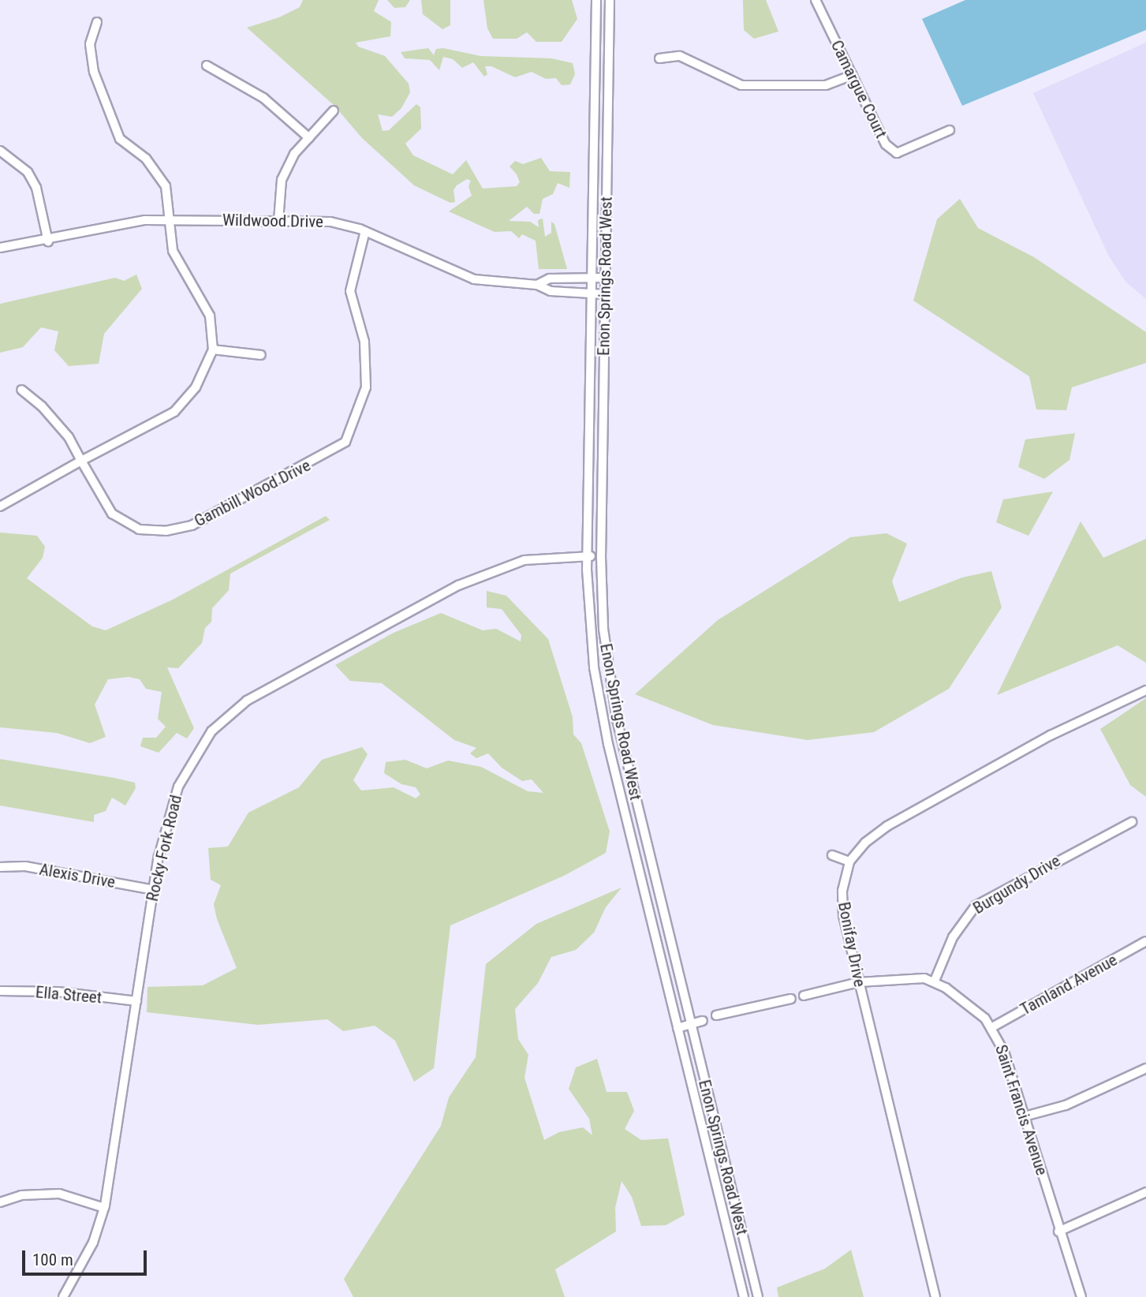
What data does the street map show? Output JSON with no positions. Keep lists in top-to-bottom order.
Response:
{
  "streets": {
    "street": [
      "Camargue Court",
      "Wildwood Drive",
      "Enon Springs Road West",
      "Gambill Wood Drive",
      "Rocky Fork Road",
      "Alexis Drive",
      "Burgundy Drive",
      "Bonifay Drive",
      "Tamland Avenue",
      "Ella Street",
      "Saint Francis Avenue"
    ]
  },
  "crossings": [
    ["Wildwood Drive", "Enon Springs Road West"],
    ["Wildwood Drive", "Gambill Wood Drive"],
    ["Enon Springs Road West", "Rocky Fork Road"],
    ["Rocky Fork Road", "Alexis Drive"],
    ["Rocky Fork Road", "Ella Street"],
    ["Burgundy Drive", "Saint Francis Avenue"],
    ["Tamland Avenue", "Saint Francis Avenue"]
  ],
  "scale_bar": "100 m"
}
